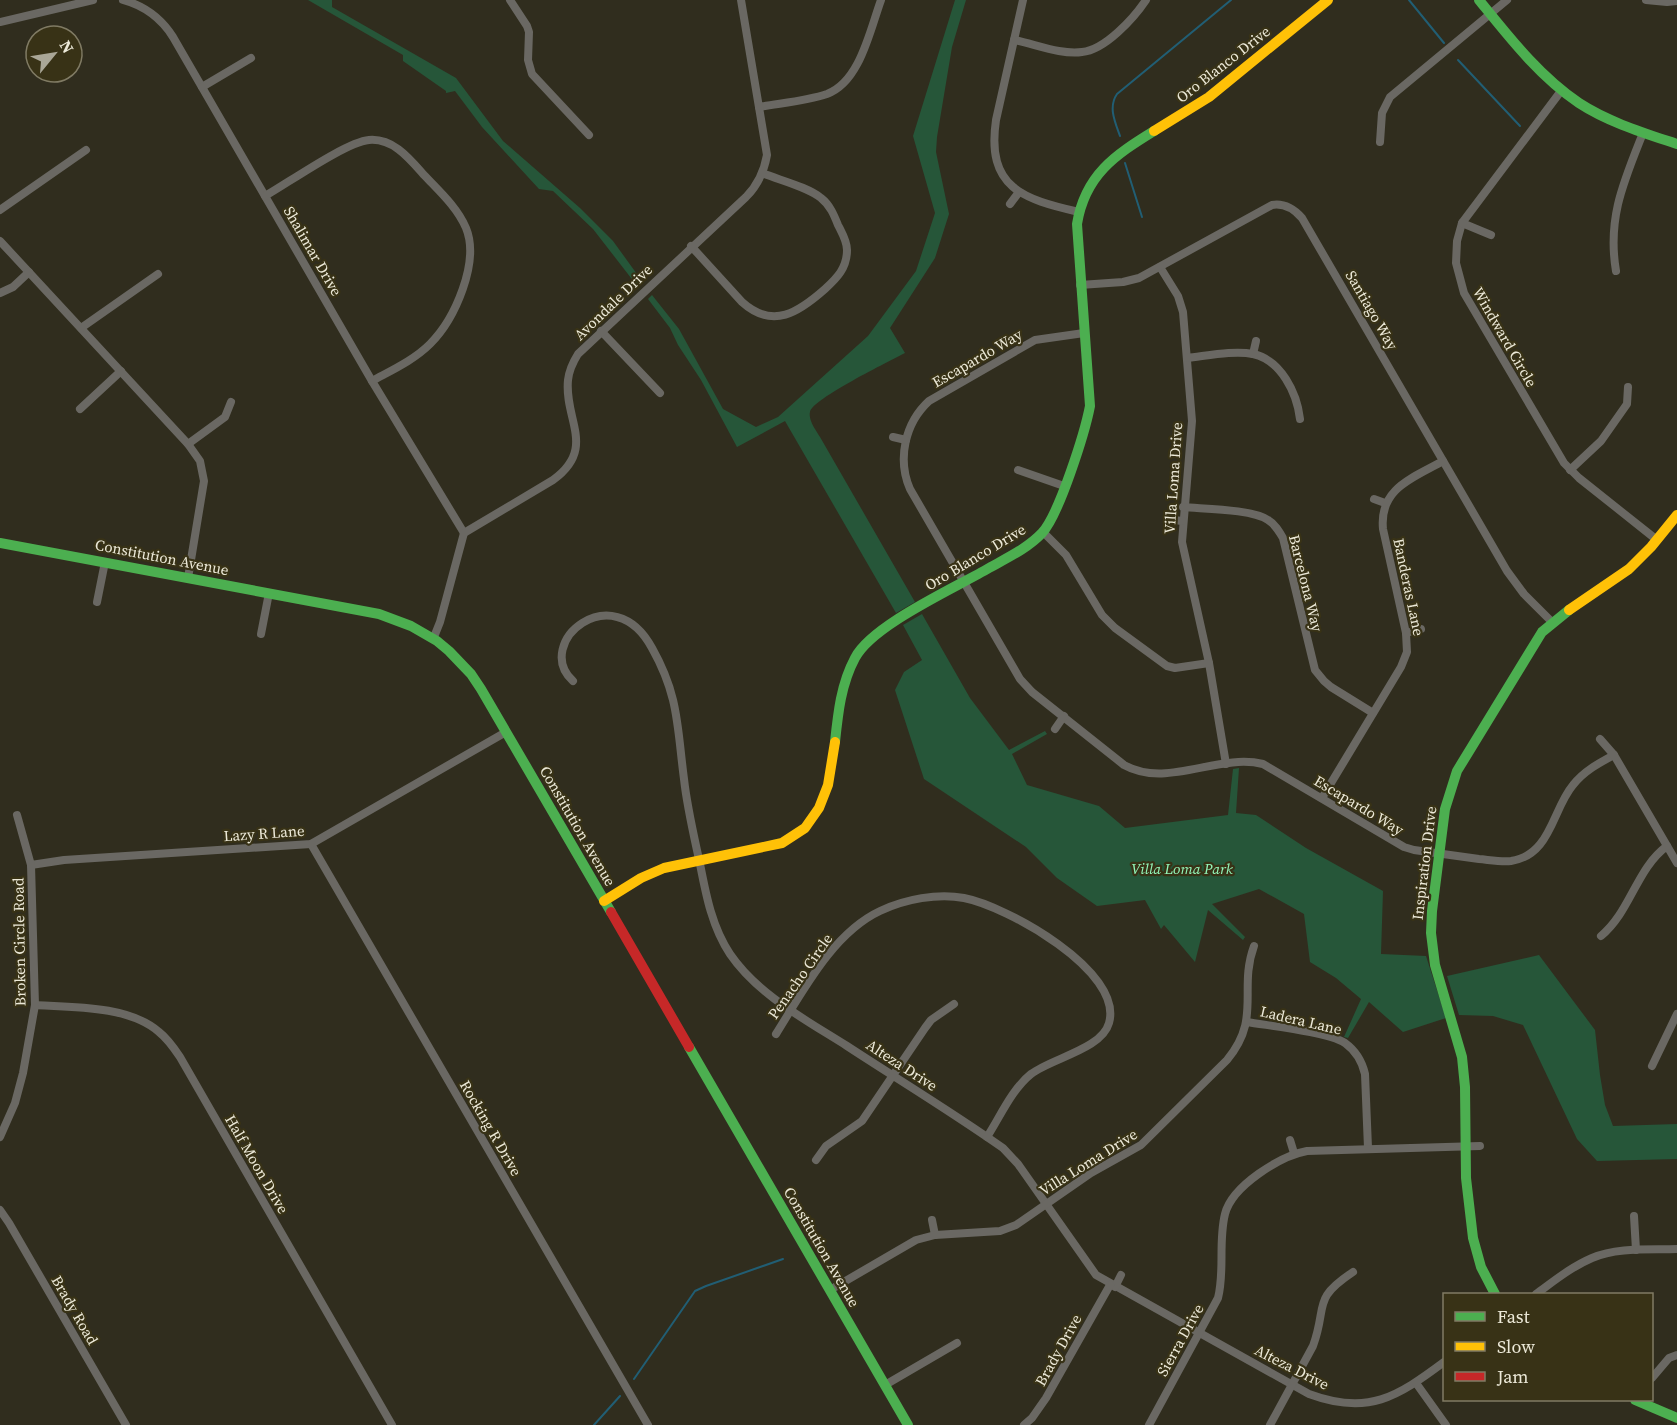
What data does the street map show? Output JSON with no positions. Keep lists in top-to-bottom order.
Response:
{
  "streets": {
    "street": [
      "Oro Blanco Drive",
      "Shalimar Drive",
      "Avondale Drive",
      "Santiago Way",
      "Windward Circle",
      "Escapardo Way",
      "Villa Loma Drive",
      "Constitution Avenue",
      "Barcelona Way",
      "Banderas Lane",
      "Lazy R Lane",
      "Inspiration Drive",
      "Broken Circle Road",
      "Penacho Circle",
      "Ladera Lane",
      "Alteza Drive",
      "Rocking R Drive",
      "Half Moon Drive",
      "Brady Road",
      "Sierra Drive",
      "Brady Drive"
    ]
  },
  "crossings": [
    ["Oro Blanco Drive", "Santiago Way"],
    ["Oro Blanco Drive", "Escapardo Way"],
    ["Oro Blanco Drive", "Constitution Avenue"],
    ["Oro Blanco Drive", "Alteza Drive"],
    ["Shalimar Drive", "Avondale Drive"],
    ["Santiago Way", "Villa Loma Drive"],
    ["Santiago Way", "Inspiration Drive"],
    ["Windward Circle", "Inspiration Drive"],
    ["Escapardo Way", "Villa Loma Drive"],
    ["Escapardo Way", "Banderas Lane"],
    ["Escapardo Way", "Inspiration Drive"],
    ["Villa Loma Drive", "Constitution Avenue"],
    ["Villa Loma Drive", "Barcelona Way"],
    ["Villa Loma Drive", "Ladera Lane"],
    ["Villa Loma Drive", "Alteza Drive"],
    ["Constitution Avenue", "Lazy R Lane"],
    ["Lazy R Lane", "Broken Circle Road"],
    ["Lazy R Lane", "Rocking R Drive"],
    ["Inspiration Drive", "Sierra Drive"],
    ["Broken Circle Road", "Half Moon Drive"],
    ["Penacho Circle", "Alteza Drive"],
    ["Ladera Lane", "Sierra Drive"],
    ["Alteza Drive", "Sierra Drive"],
    ["Alteza Drive", "Brady Drive"]
  ],
  "parks": ["Villa Loma Park"],
  "legend": ["Fast", "Slow", "Jam"],
  "north": "top right"
}
